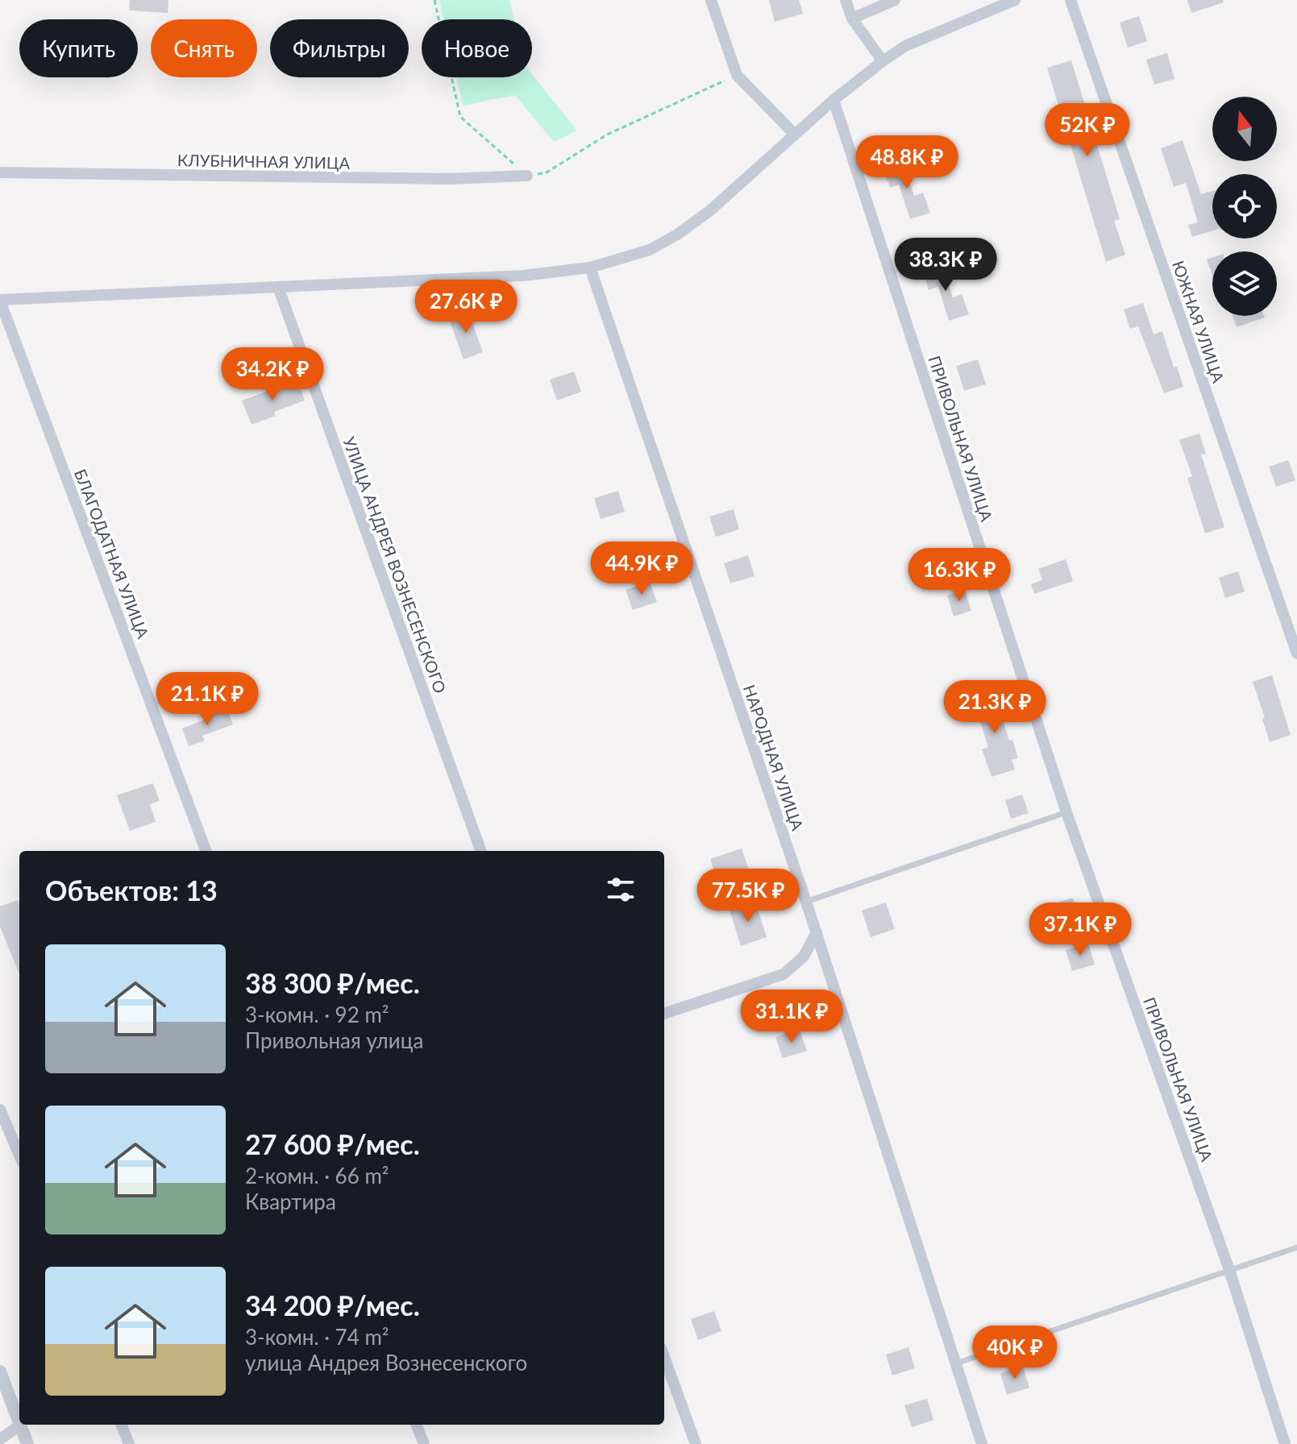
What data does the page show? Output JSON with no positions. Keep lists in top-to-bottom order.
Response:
{
  "streets": {
    "street": [
      "КЛУБНИЧНАЯ УЛИЦА",
      "ЮЖНАЯ УЛИЦА",
      "ПРИВОЛЬНАЯ УЛИЦА",
      "БЛАГОДАТНАЯ УЛИЦА",
      "УЛИЦА АНДРЕЯ ВОЗНЕСЕНСКОГО",
      "НАРОДНАЯ УЛИЦА"
    ]
  },
  "north": "top",
  "page": {
    "chip": [
      "Купить",
      "Снять",
      "Фильтры",
      "Новое"
    ],
    "price": [
      "52K ₽",
      "48.8K ₽",
      "38.3K ₽",
      "27.6K ₽",
      "34.2K ₽",
      "44.9K ₽",
      "16.3K ₽",
      "21.1K ₽",
      "21.3K ₽",
      "77.5K ₽",
      "37.1K ₽",
      "31.1K ₽",
      "40K ₽"
    ],
    "heading": "Объектов: 13",
    "list": [
      {
        "name": "38 300 ₽/мес.",
        "note": "3-комн. · 92 m² · Привольная улица"
      },
      {
        "name": "27 600 ₽/мес.",
        "note": "2-комн. · 66 m² · Квартира"
      },
      {
        "name": "34 200 ₽/мес.",
        "note": "3-комн. · 74 m² · улица Андрея Вознесенского"
      }
    ]
  }
}
